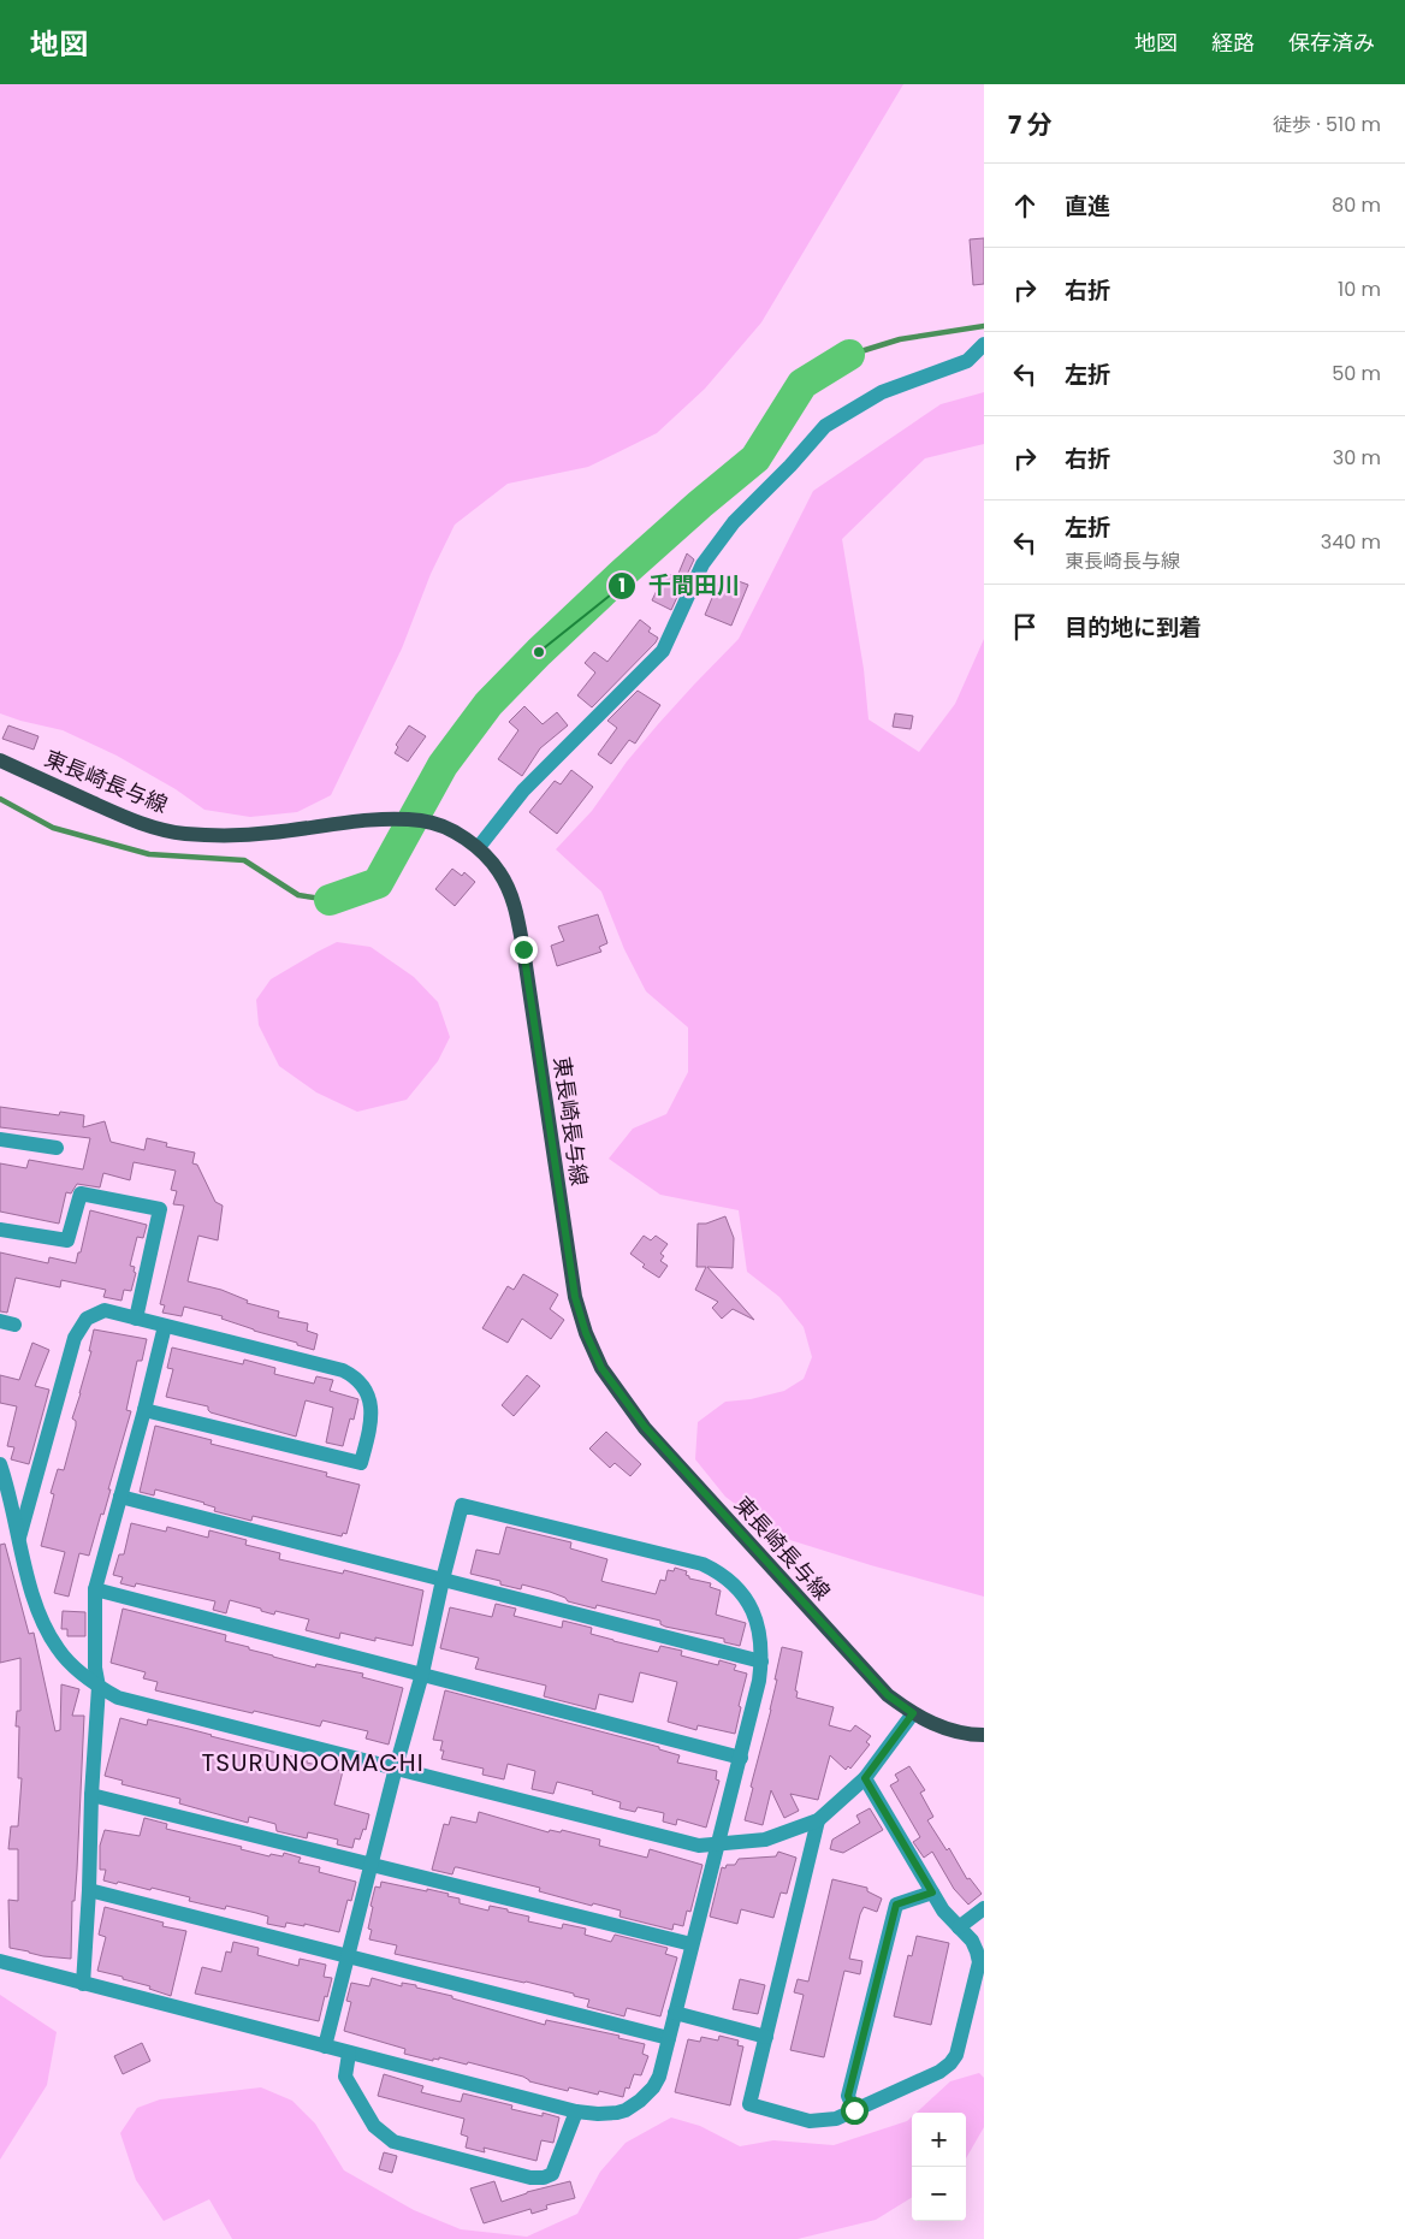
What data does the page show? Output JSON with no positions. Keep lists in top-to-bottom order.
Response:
{
  "streets": {
    "main road": ["東長崎長与線"]
  },
  "districts": ["TSURUNOOMACHI"],
  "places": ["千間田川"],
  "page": {
    "header": "地図",
    "nav": ["地図", "経路", "保存済み"],
    "heading": ["7 分", "徒歩 · 510 m"],
    "list": [
      ["直進", "80 m"],
      ["右折", "10 m"],
      ["左折", "50 m"],
      ["右折", "30 m"],
      ["左折", "東長崎長与線", "340 m"],
      "目的地に到着"
    ],
    "map_buttons": ["+", "−"]
  }
}
